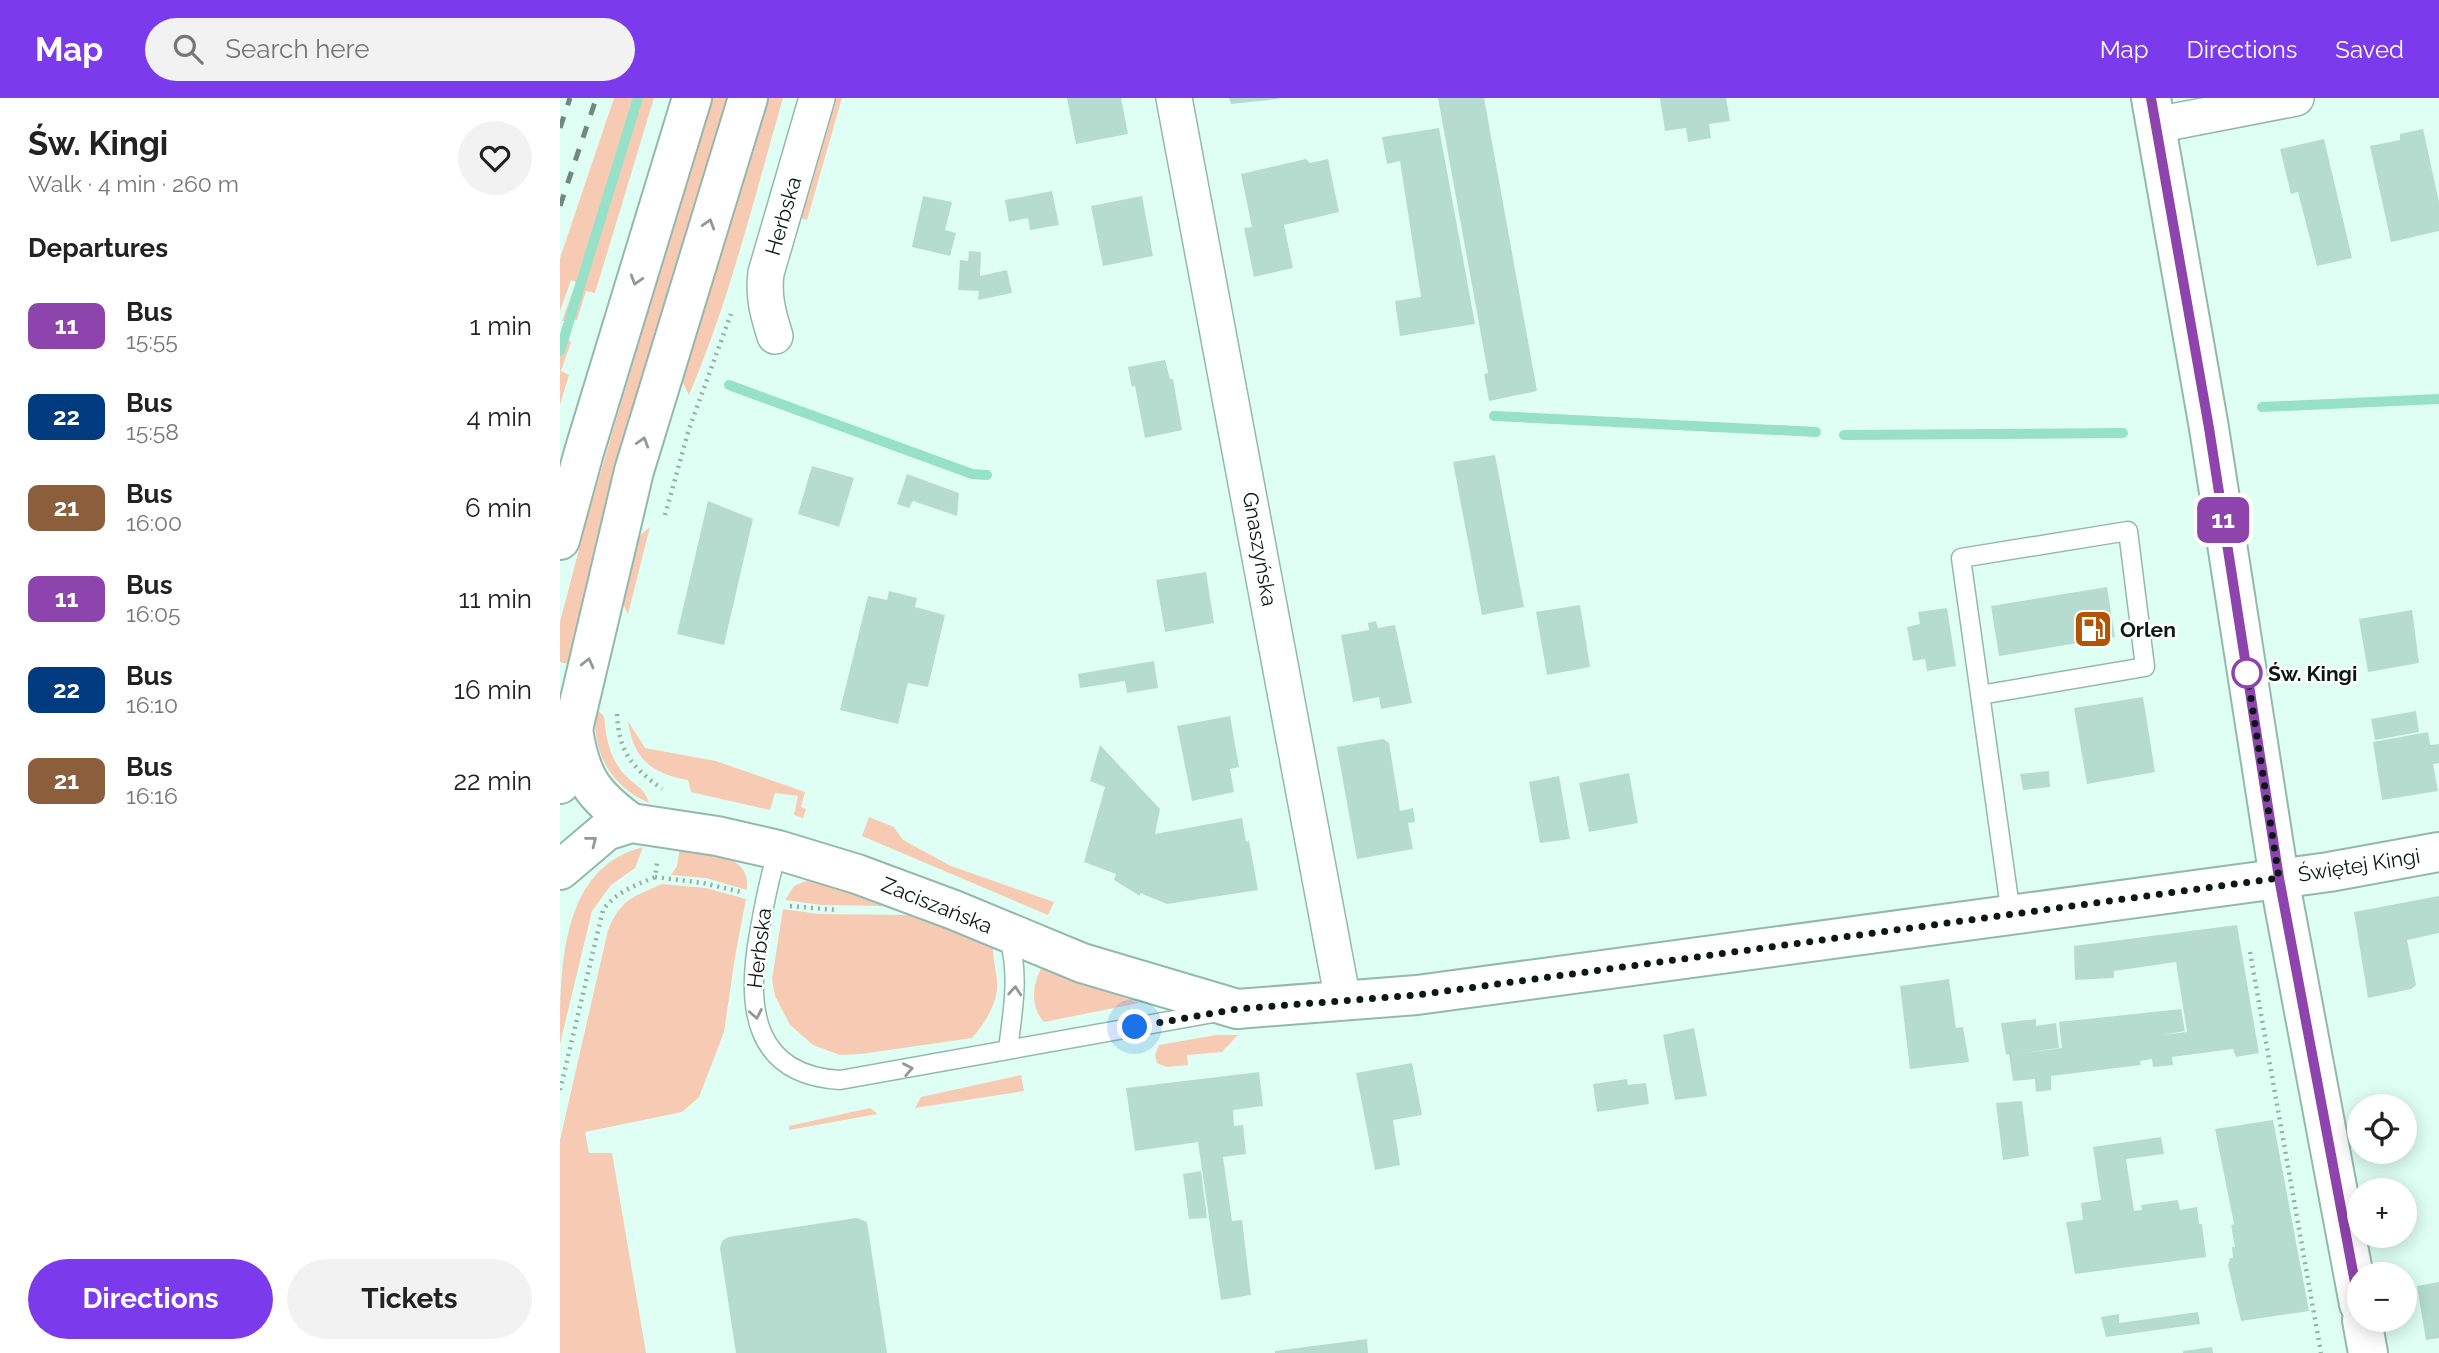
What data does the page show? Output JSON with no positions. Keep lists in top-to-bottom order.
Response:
{
  "streets": {
    "street": [
      "Herbska",
      "Gnaszyńska",
      "Świętej Kingi",
      "Zaciszańska"
    ]
  },
  "crossings": [
    ["Herbska", "Zaciszańska"],
    ["Gnaszyńska", "Zaciszańska"],
    ["Świętej Kingi", "Zaciszańska"]
  ],
  "one_way": ["Herbska"],
  "places": {
    "fuel station": ["Orlen"],
    "other": ["Św. Kingi"]
  },
  "lines": ["bus line 11"],
  "page": {
    "header": "Map",
    "search": "Search here",
    "nav": ["Map", "Directions", "Saved"],
    "heading": [
      ["Św. Kingi", "Walk · 4 min · 260 m"],
      "Departures"
    ],
    "on_map": "11",
    "list": [
      {
        "mark": "11",
        "name": "Bus",
        "note": "15:55",
        "value": "1 min"
      },
      {
        "mark": "22",
        "name": "Bus",
        "note": "15:58",
        "value": "4 min"
      },
      {
        "mark": "21",
        "name": "Bus",
        "note": "16:00",
        "value": "6 min"
      },
      {
        "mark": "11",
        "name": "Bus",
        "note": "16:05",
        "value": "11 min"
      },
      {
        "mark": "22",
        "name": "Bus",
        "note": "16:10",
        "value": "16 min"
      },
      {
        "mark": "21",
        "name": "Bus",
        "note": "16:16",
        "value": "22 min"
      }
    ],
    "map_buttons": ["+", "−"],
    "buttons": ["Directions", "Tickets"]
  }
}
